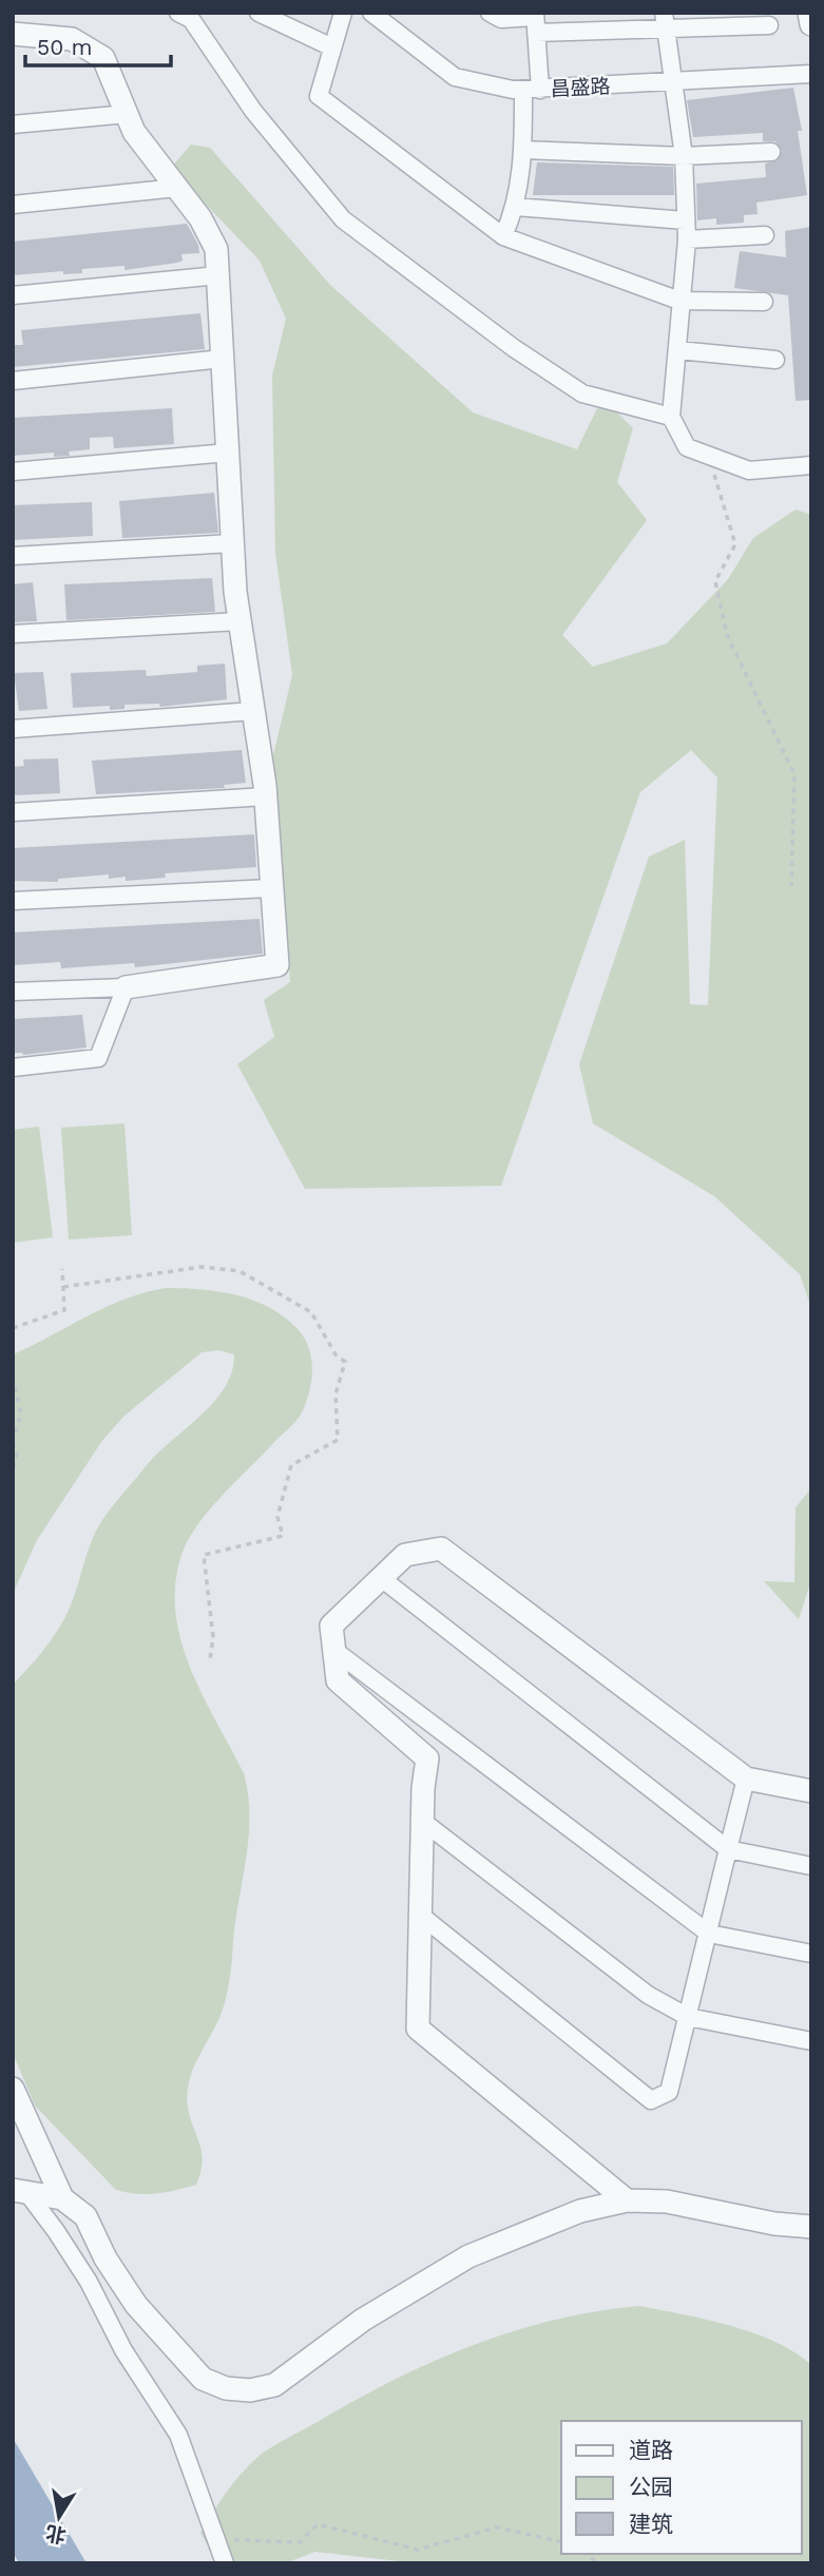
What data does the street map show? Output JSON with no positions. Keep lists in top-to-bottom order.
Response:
{
  "streets": {
    "street": ["昌盛路"]
  },
  "legend": ["道路", "公园", "建筑"],
  "scale_bar": "50 m",
  "north": "bottom"
}
